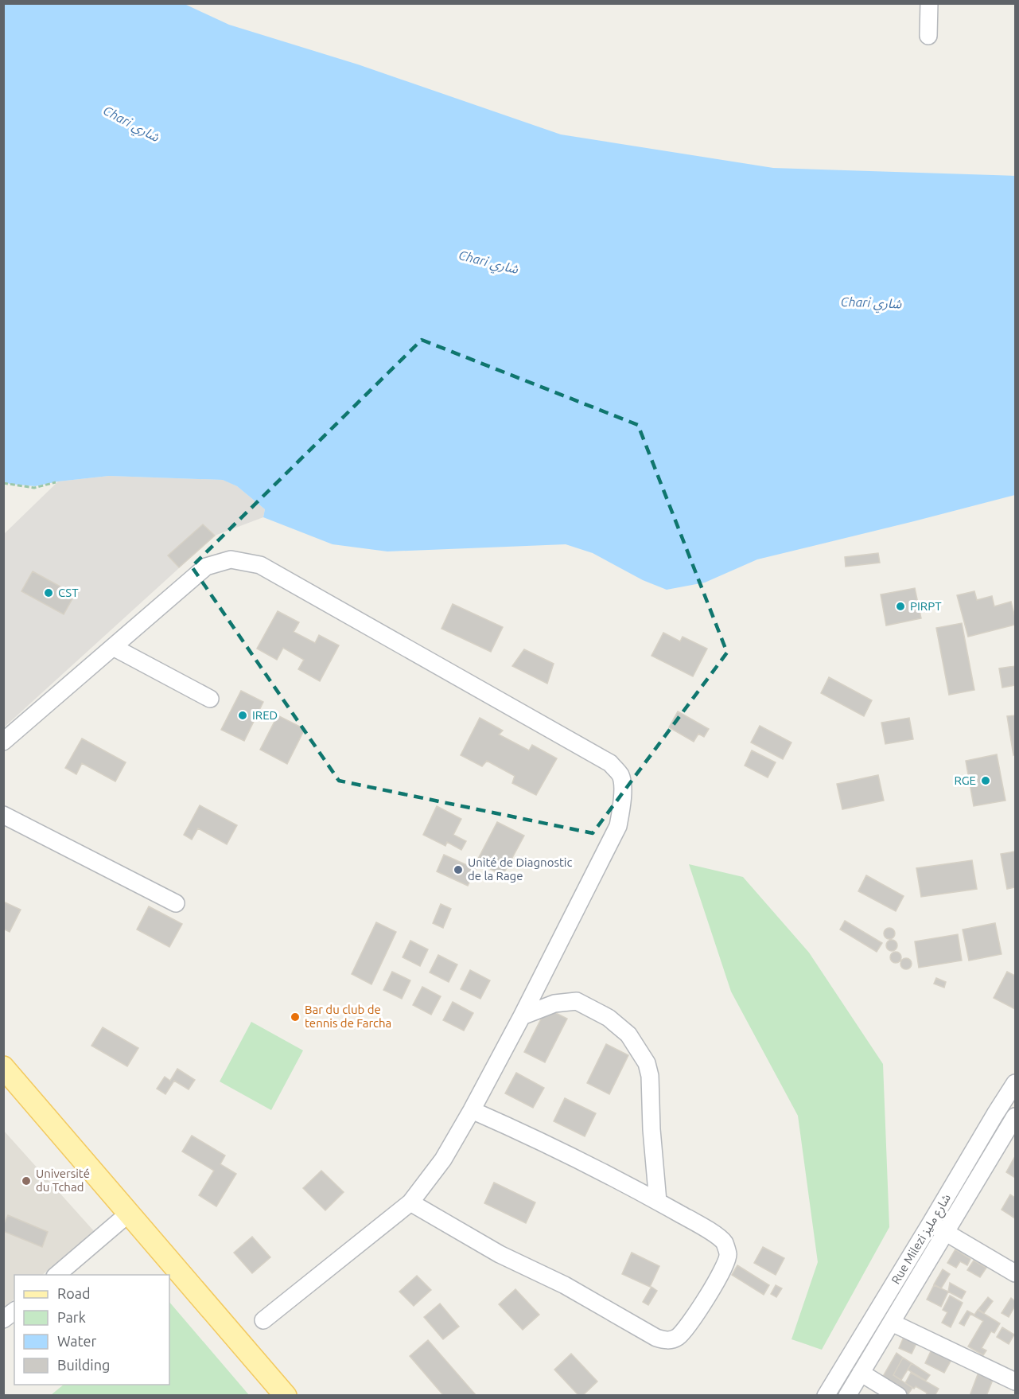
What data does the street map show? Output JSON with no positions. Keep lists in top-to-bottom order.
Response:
{
  "streets": {
    "street": ["Rue Milezi شارع مليز"]
  },
  "water": ["Chari شاري"],
  "places": [
    "CST",
    "PIRPT",
    "IRED",
    "RGE",
    "Unité de Diagnostic de la Rage",
    "Bar du club de tennis de Farcha",
    "Université du Tchad"
  ],
  "legend": [
    "Road",
    "Park",
    "Water",
    "Building"
  ]
}
